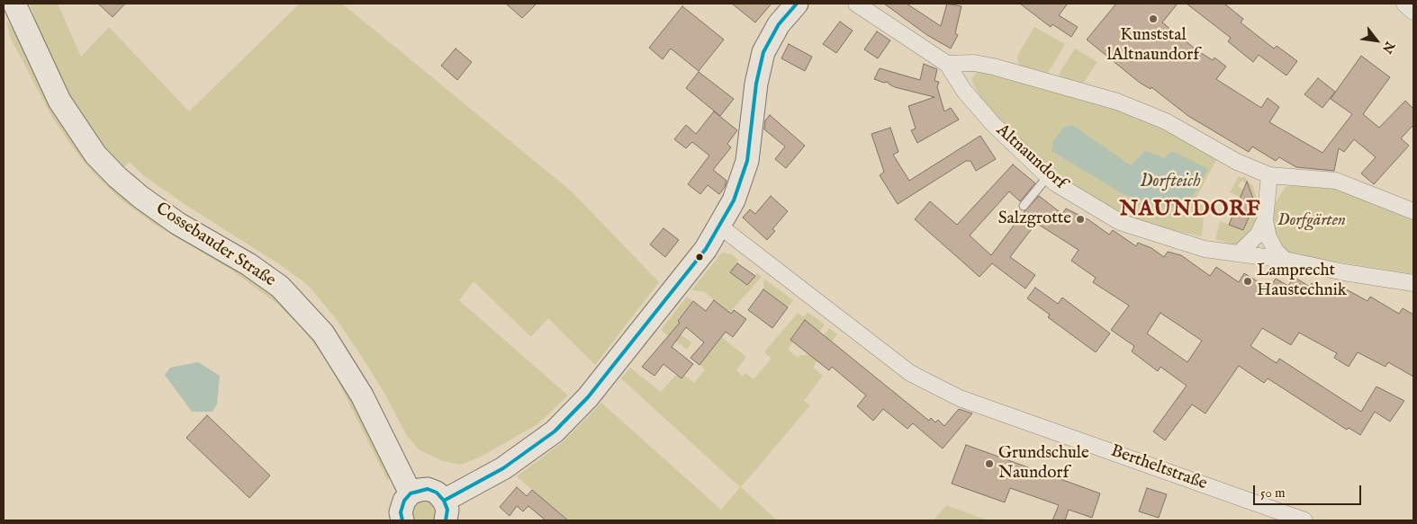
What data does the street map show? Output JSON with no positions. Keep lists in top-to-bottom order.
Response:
{
  "streets": {
    "street": ["Altnaundorf", "Cossebauder Straße", "Bertheltstraße"]
  },
  "districts": ["NAUNDORF"],
  "water": ["Dorfteich"],
  "parks": ["Dorfgärten"],
  "places": [
    "Kunststal lAltnaundorf",
    "Salzgrotte",
    "Lamprecht Haustechnik",
    "Grundschule Naundorf"
  ],
  "scale_bar": "50 m",
  "north": "bottom right"
}
